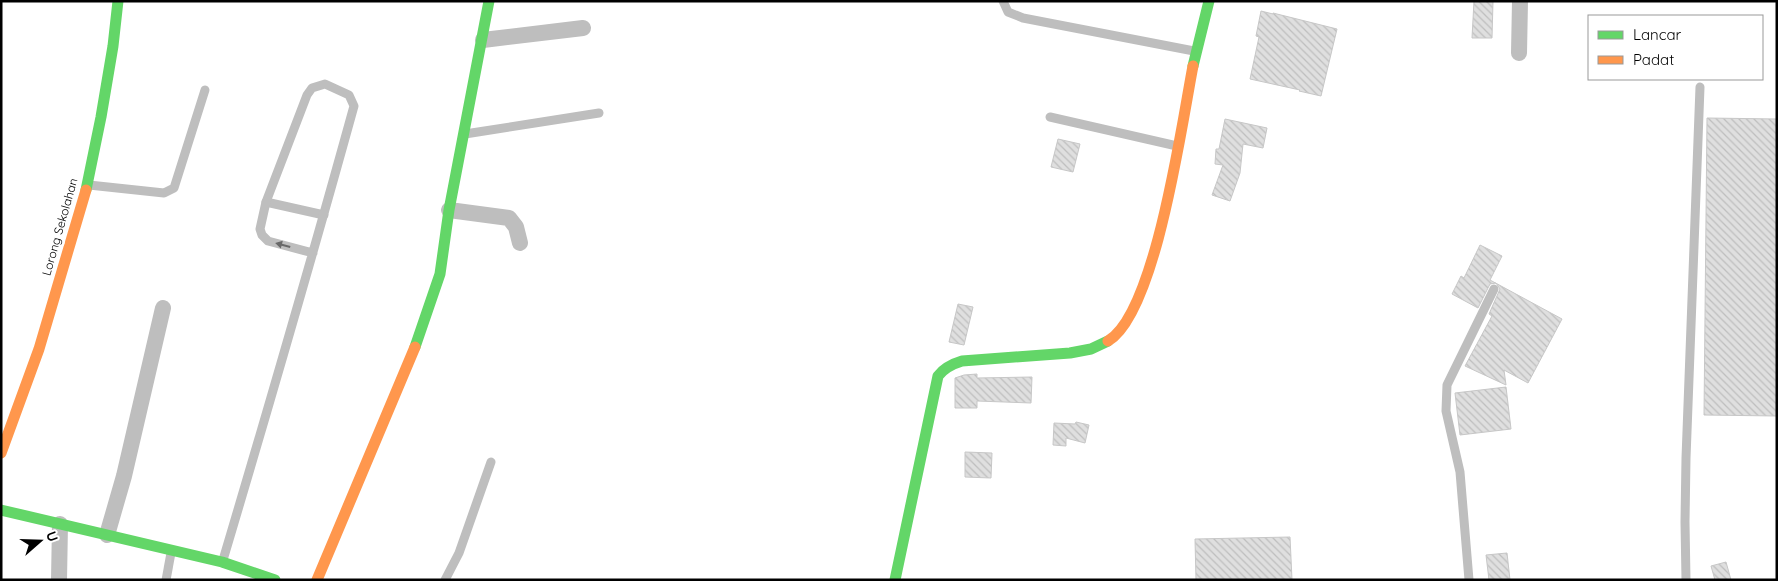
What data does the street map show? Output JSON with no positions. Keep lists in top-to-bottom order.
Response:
{
  "streets": {
    "main road": ["Lorong Sekolahan"]
  },
  "legend": ["Lancar", "Padat"],
  "north": "right"
}
